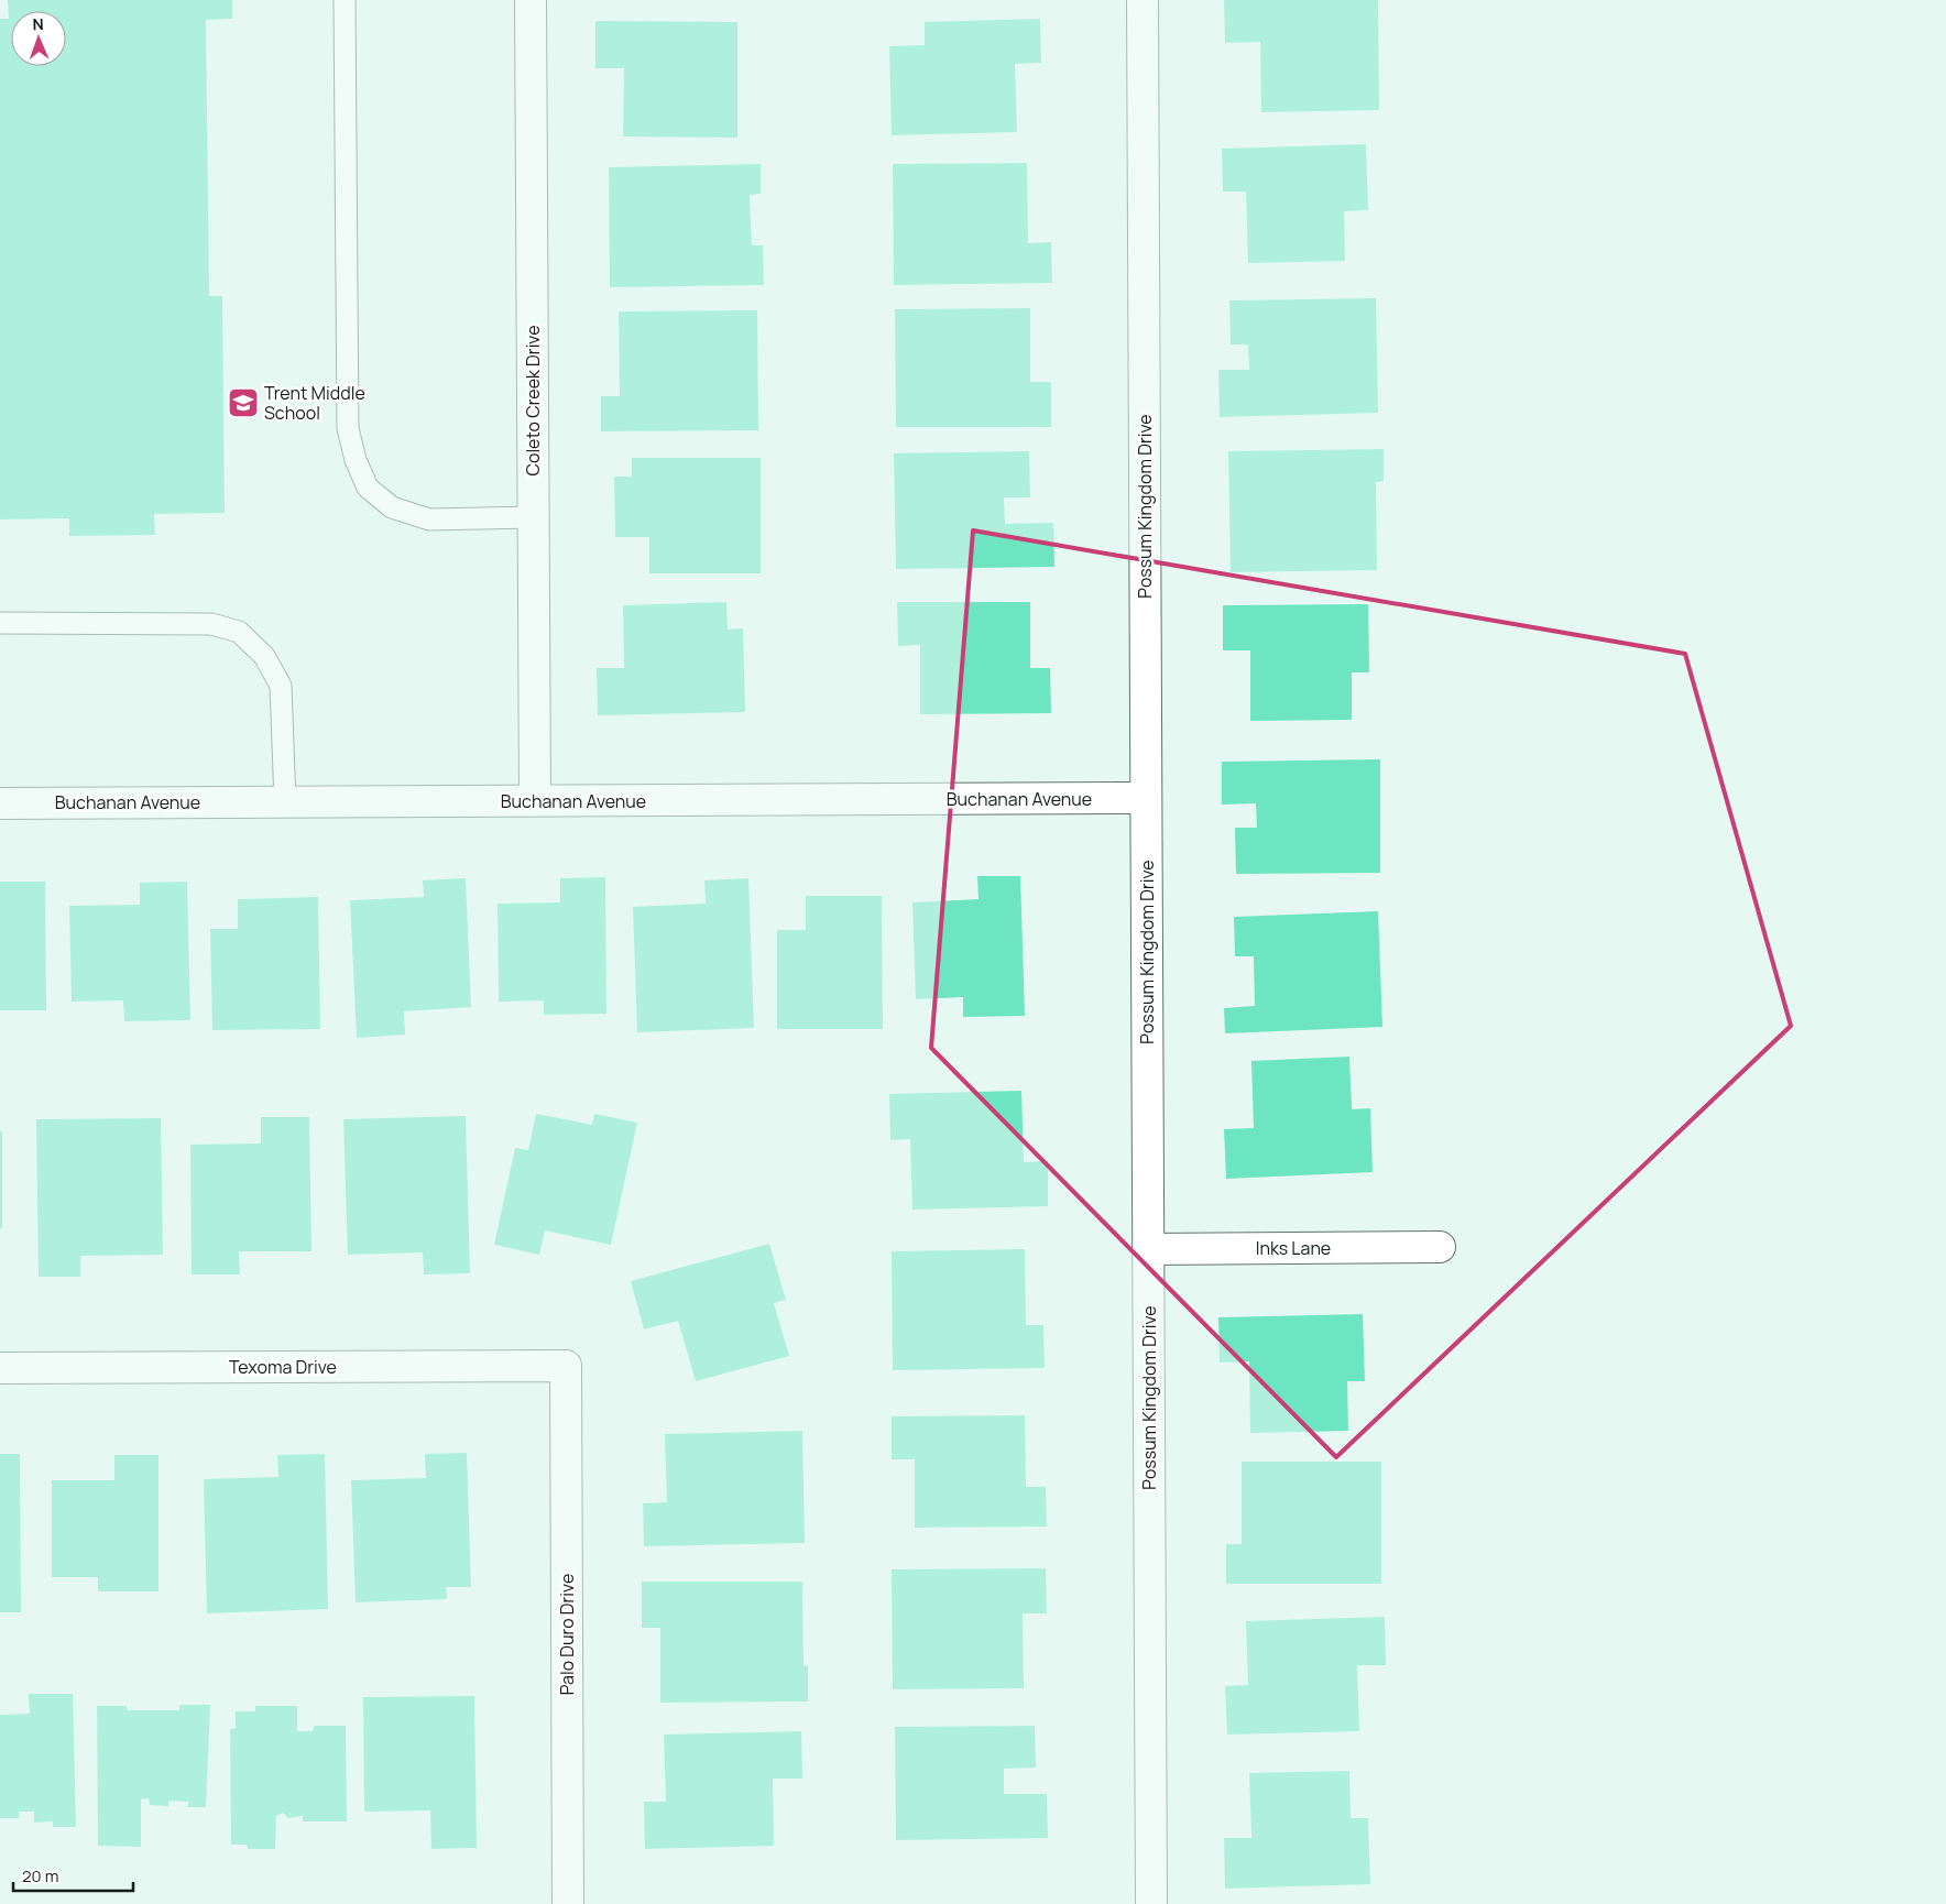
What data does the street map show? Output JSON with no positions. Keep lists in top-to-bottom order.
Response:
{
  "streets": {
    "street": [
      "Coleto Creek Drive",
      "Possum Kingdom Drive",
      "Buchanan Avenue",
      "Inks Lane",
      "Texoma Drive",
      "Palo Duro Drive"
    ]
  },
  "crossings": [
    ["Coleto Creek Drive", "Buchanan Avenue"],
    ["Possum Kingdom Drive", "Buchanan Avenue"],
    ["Possum Kingdom Drive", "Inks Lane"],
    ["Texoma Drive", "Palo Duro Drive"]
  ],
  "places": {
    "school or university": ["Trent Middle School"]
  },
  "scale_bar": "20 m",
  "north": "top"
}
